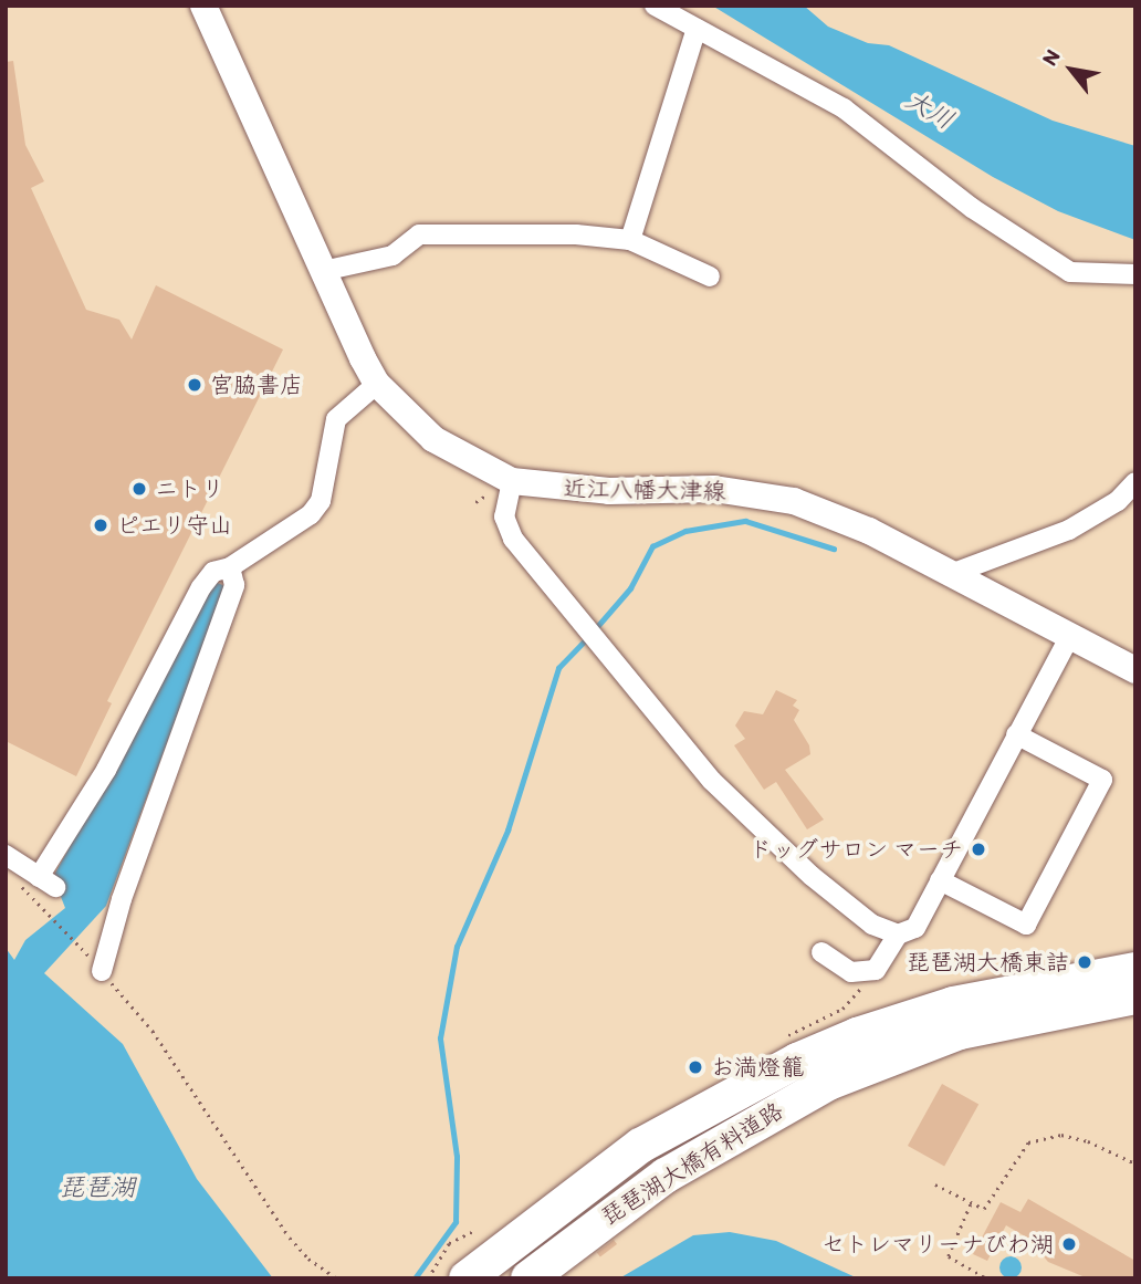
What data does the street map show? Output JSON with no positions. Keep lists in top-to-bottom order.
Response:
{
  "streets": {
    "highway": ["琵琶湖大橋有料道路"],
    "main road": ["近江八幡大津線"]
  },
  "water": ["大川", "琵琶湖"],
  "places": [
    "宮脇書店",
    "ニトリ",
    "ピエリ守山",
    "ドッグサロン マーチ",
    "琵琶湖大橋東詰",
    "お満燈籠",
    "セトレマリーナびわ湖"
  ],
  "north": "top left"
}
